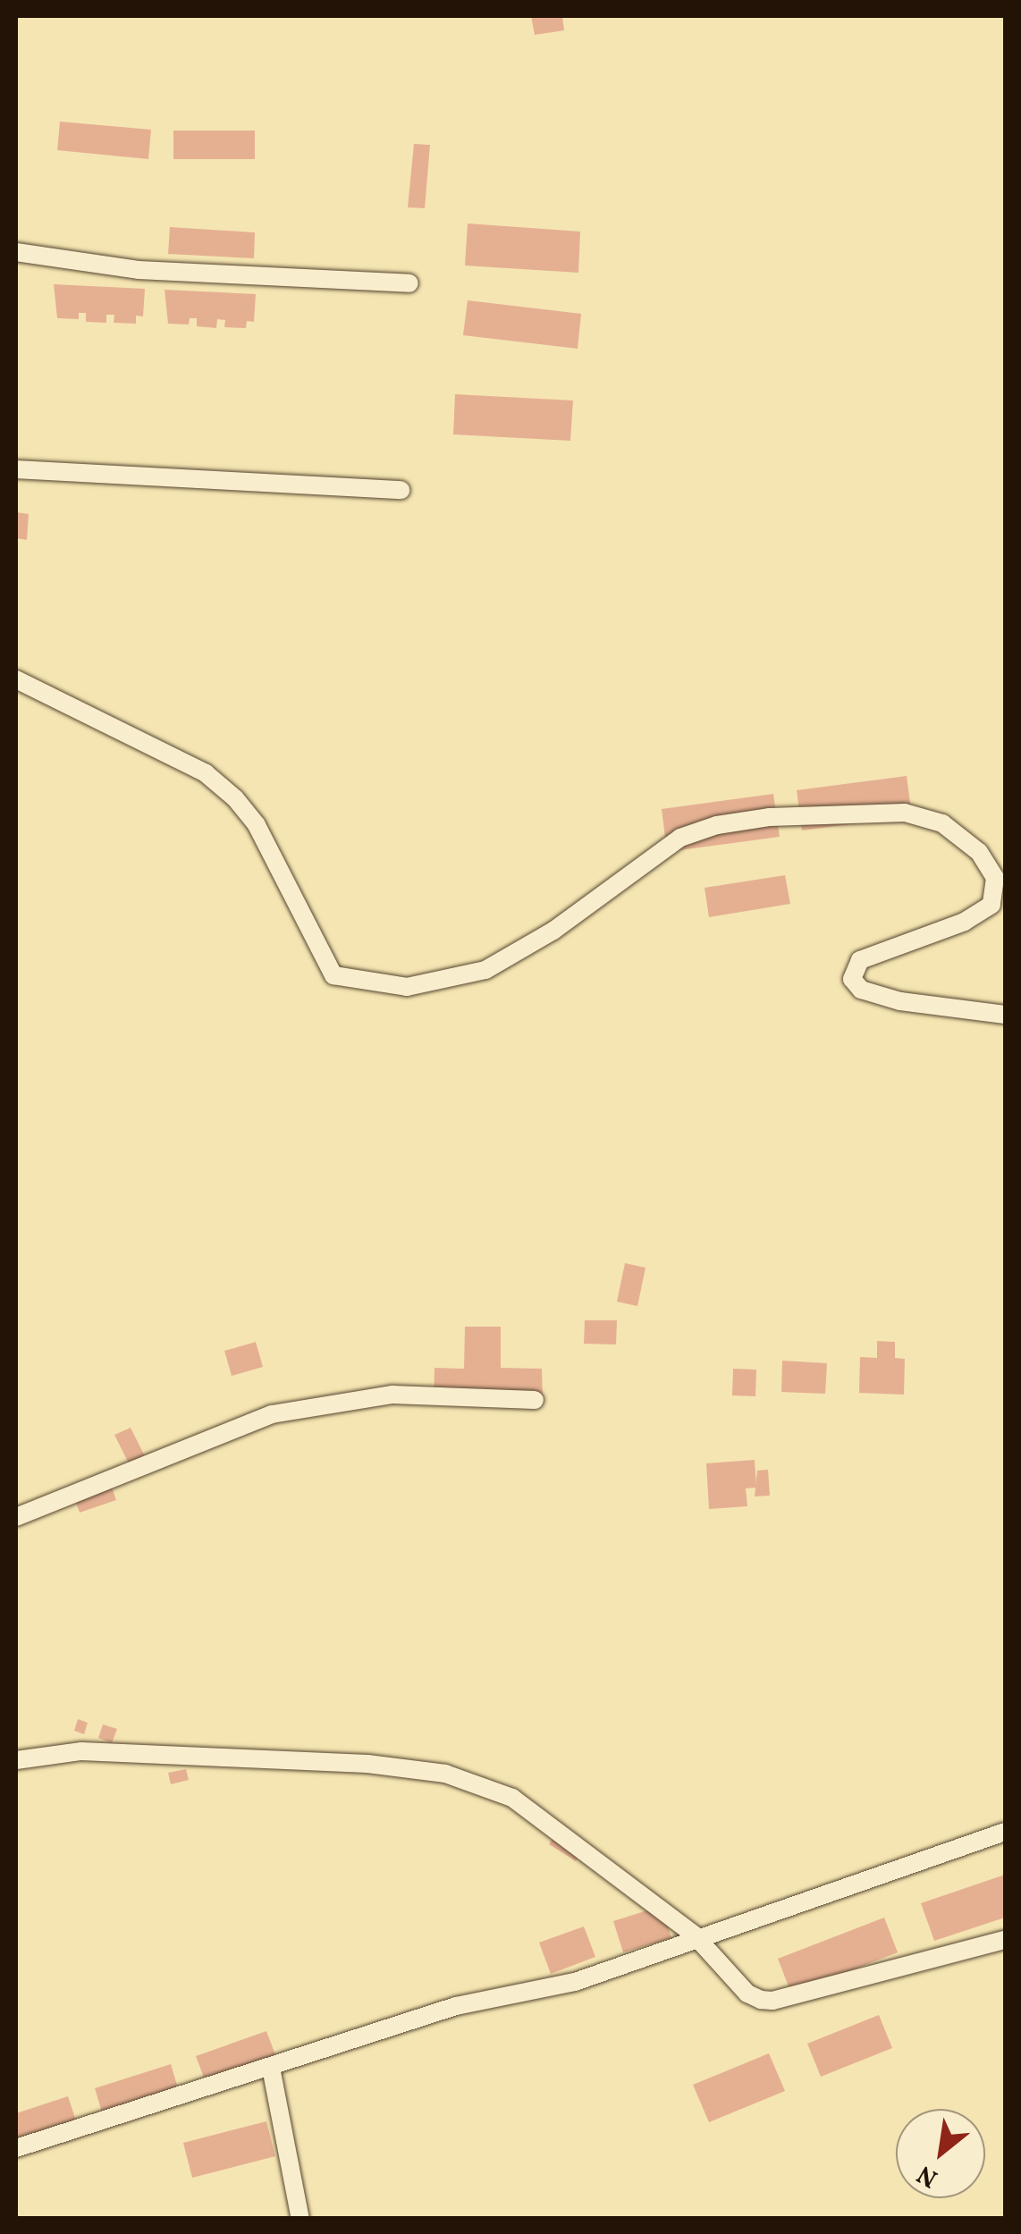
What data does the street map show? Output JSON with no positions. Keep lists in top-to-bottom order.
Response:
{
  "north": "bottom left"
}
